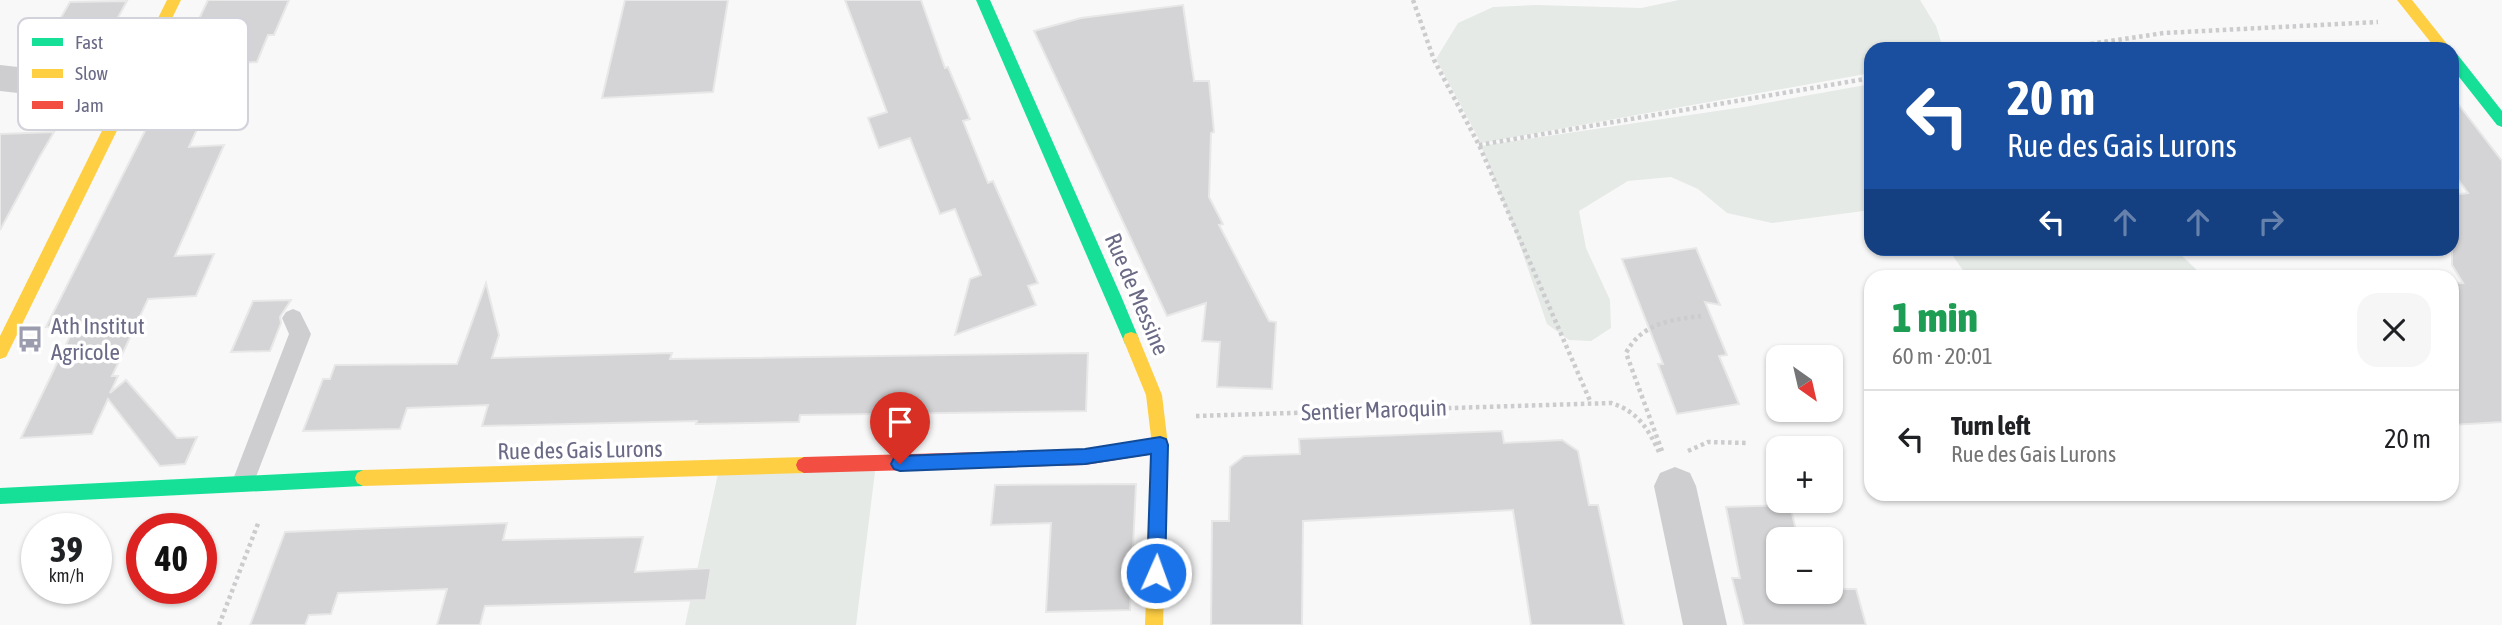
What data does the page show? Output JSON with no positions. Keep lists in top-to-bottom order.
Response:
{
  "streets": {
    "street": ["Rue de Messine", "Rue des Gais Lurons"],
    "path": ["Sentier Maroquin"]
  },
  "crossings": [
    ["Rue de Messine", "Sentier Maroquin"],
    ["Rue de Messine", "Rue des Gais Lurons"]
  ],
  "places": {
    "bus stop": ["Ath Institut Agricole"]
  },
  "legend": ["Fast", "Slow", "Jam"],
  "north": "bottom right",
  "page": {
    "turn": ["20 m", "Rue des Gais Lurons"],
    "heading": ["1 min", "60 m · 20:01"],
    "map_buttons": ["+", "−"],
    "list": [
      {
        "name": "Turn left",
        "note": "Rue des Gais Lurons",
        "value": "20 m"
      }
    ],
    "speed": "39 km/h",
    "limit": "40"
  }
}
